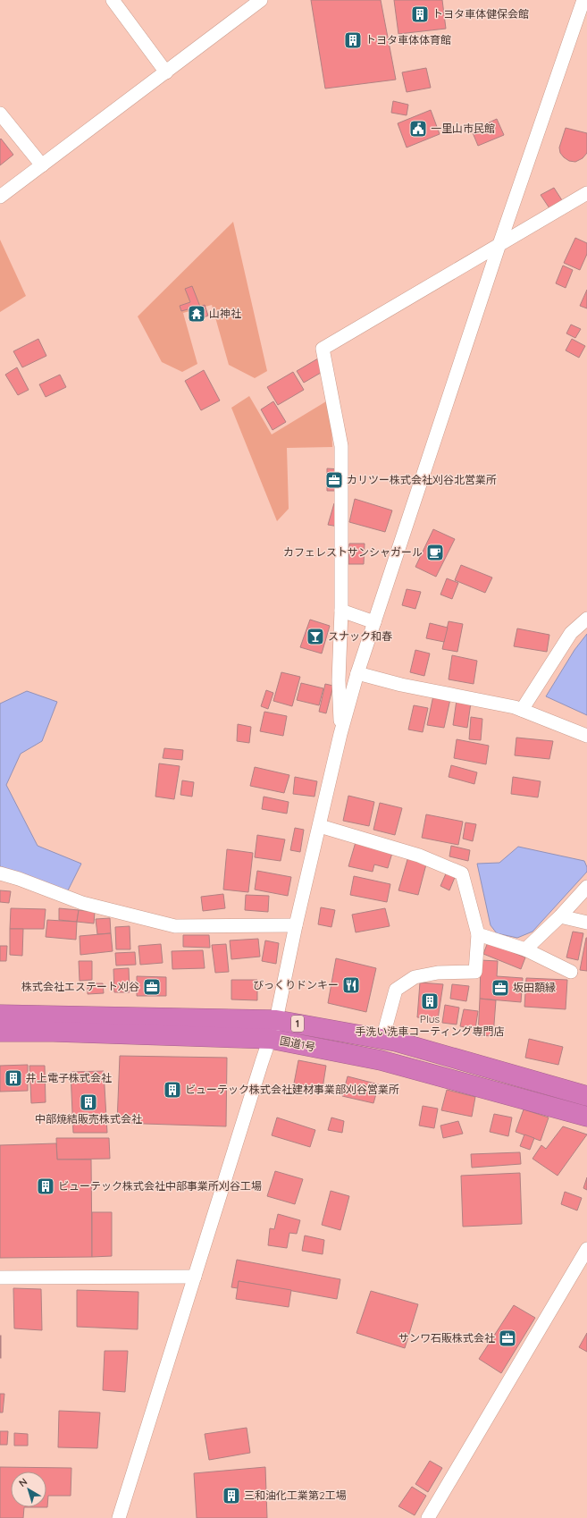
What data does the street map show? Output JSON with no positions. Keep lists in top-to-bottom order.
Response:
{
  "streets": {
    "highway": ["1", "国道1号"]
  },
  "places": {
    "building": [
      "トヨタ車体健保会館",
      "トヨタ車体体育館",
      "Plus 手洗い洗車コーティング専門店",
      "井上電子株式会社",
      "ビューテック株式会社建材事業部刈谷営業所",
      "中部焼結販売株式会社",
      "ビューテック株式会社中部事業所刈谷工場",
      "三和油化工業第2工場"
    ],
    "public building": ["一里山市民館"],
    "temple": ["山神社"],
    "office": [
      "カリツー株式会社刈谷北営業所",
      "株式会社エステート刈谷",
      "坂田額縁",
      "サンワ石販株式会社"
    ],
    "cafe": ["カフェレストサンシャガール"],
    "bar": ["スナック和春"],
    "restaurant": ["びっくりドンキー"]
  },
  "north": "top left"
}
